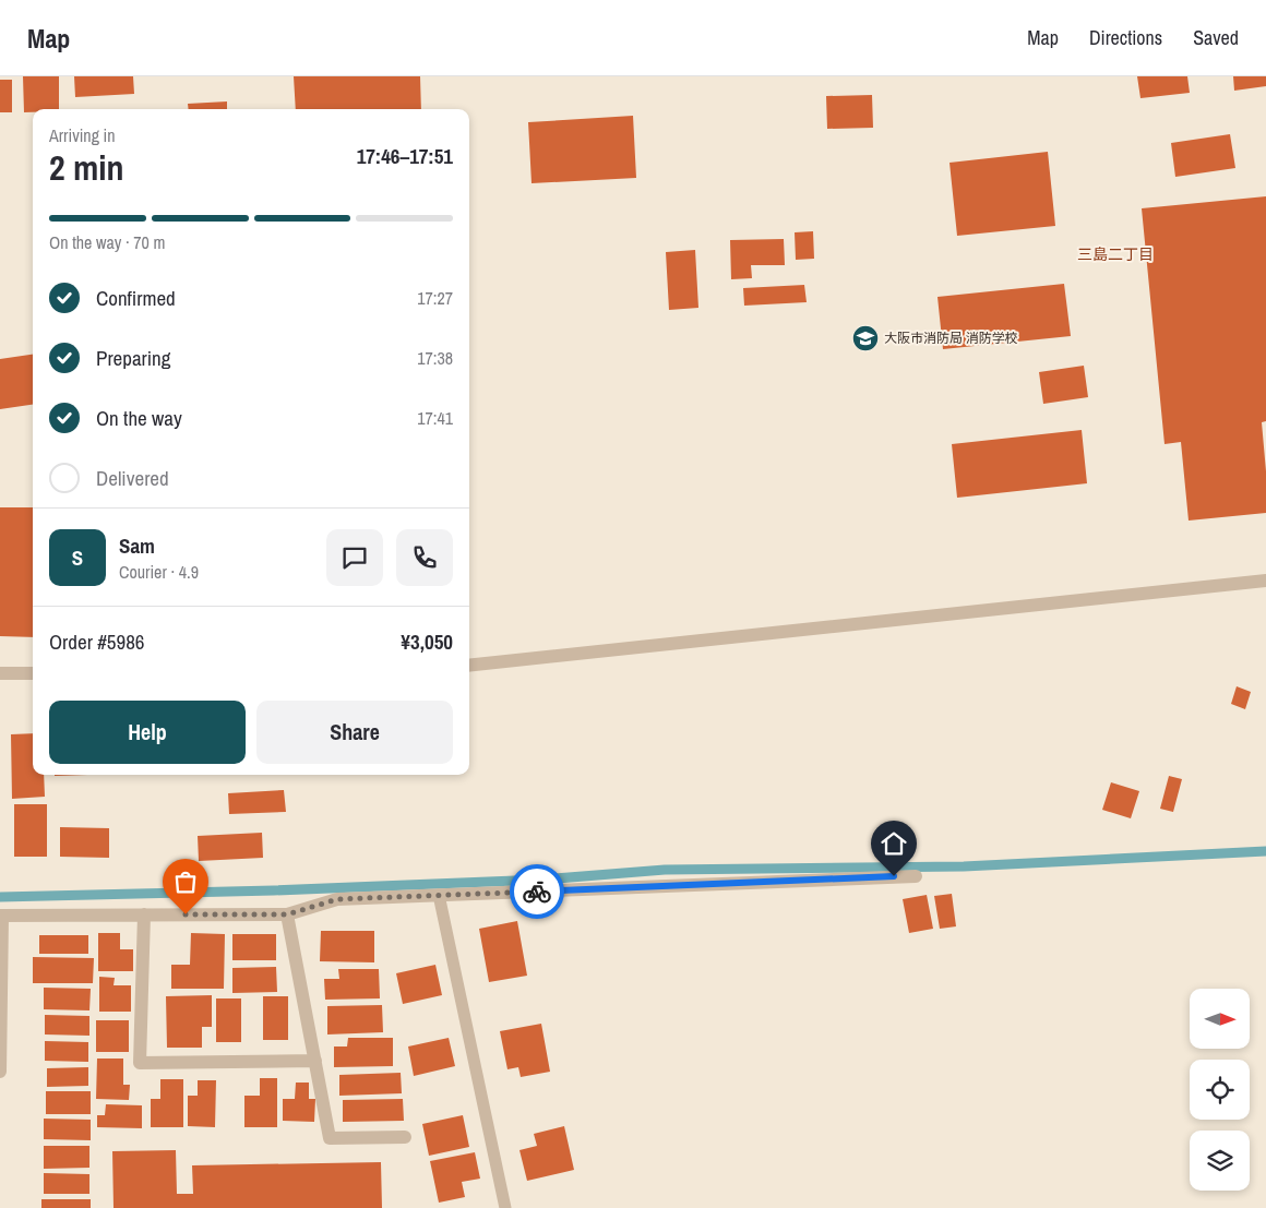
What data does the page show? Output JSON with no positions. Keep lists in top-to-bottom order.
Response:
{
  "districts": ["三島二丁目"],
  "places": {
    "school or university": ["大阪市消防局 消防学校"]
  },
  "north": "right",
  "page": {
    "header": "Map",
    "nav": ["Map", "Directions", "Saved"],
    "heading": ["2 min", "Arriving in", "17:46–17:51"],
    "panel": [
      "Sam",
      "Courier · 4.9",
      "Order #5986",
      "¥3,050"
    ],
    "bar": "On the way · 70 m",
    "list": [
      ["Confirmed", "17:27"],
      ["Preparing", "17:38"],
      ["On the way", "17:41"],
      "Delivered"
    ],
    "round": "S",
    "buttons": ["Help", "Share"]
  }
}
